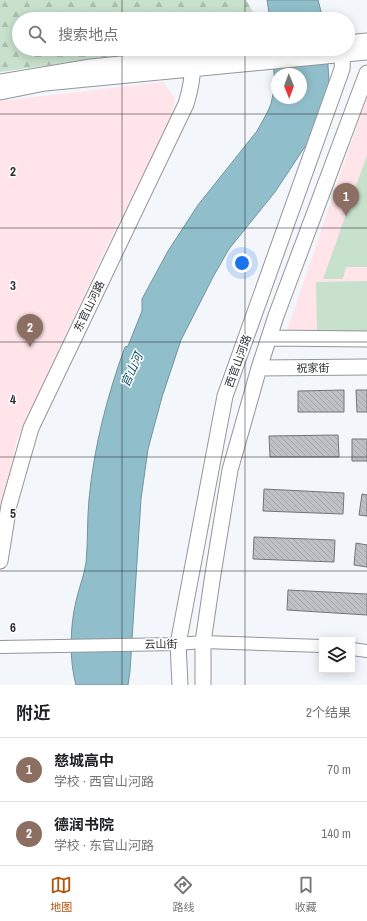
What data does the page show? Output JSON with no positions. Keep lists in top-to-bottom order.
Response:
{
  "streets": {
    "street": [
      "东官山河路",
      "西官山河路",
      "祝家街",
      "云山街"
    ]
  },
  "crossings": [
    ["西官山河路", "祝家街"],
    ["西官山河路", "云山街"]
  ],
  "water": ["官山河"],
  "north": "bottom",
  "page": {
    "search": "搜索地点",
    "pins": ["1", "2"],
    "heading": ["附近", "2个结果"],
    "list": [
      {
        "mark": "1",
        "name": "慈城高中",
        "note": "学校 · 西官山河路",
        "value": "70 m"
      },
      {
        "mark": "2",
        "name": "德润书院",
        "note": "学校 · 东官山河路",
        "value": "140 m"
      }
    ],
    "nav": ["地图", "路线", "收藏"]
  },
  "grid": {
    "rows": [
      "2",
      "3",
      "4",
      "5",
      "6"
    ]
  }
}
